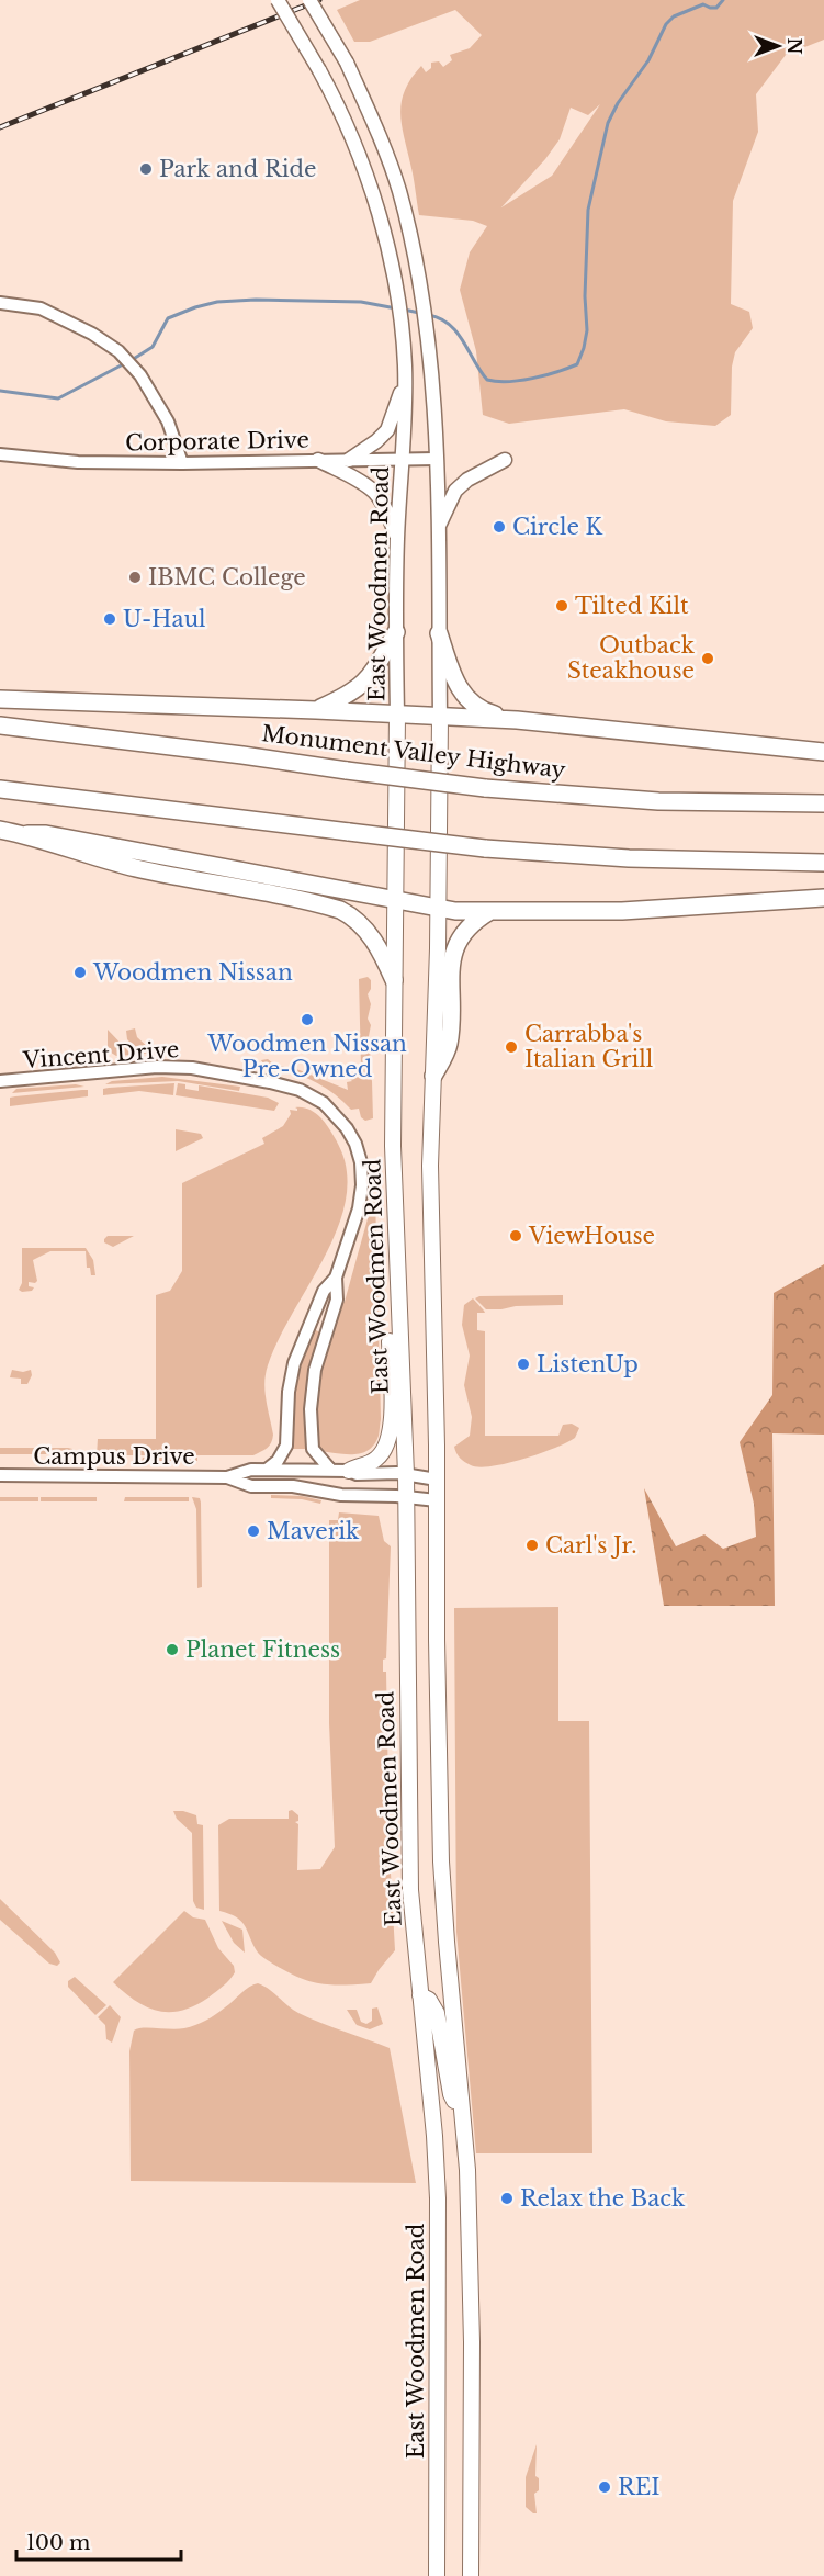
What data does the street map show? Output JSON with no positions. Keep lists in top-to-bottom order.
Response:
{
  "streets": {
    "highway": ["East Woodmen Road", "Monument Valley Highway"],
    "street": ["Corporate Drive", "Vincent Drive", "Campus Drive"]
  },
  "crossings": [
    ["Corporate Drive", "East Woodmen Road"],
    ["East Woodmen Road", "Campus Drive"],
    ["Vincent Drive", "Campus Drive"]
  ],
  "places": [
    "Park and Ride",
    "Circle K",
    "IBMC College",
    "Tilted Kilt",
    "U-Haul",
    "Outback Steakhouse",
    "Woodmen Nissan",
    "Woodmen Nissan Pre-Owned",
    "Carrabba's Italian Grill",
    "ViewHouse",
    "ListenUp",
    "Maverik",
    "Carl's Jr.",
    "Planet Fitness",
    "Relax the Back",
    "REI"
  ],
  "scale_bar": "100 m",
  "north": "right"
}
